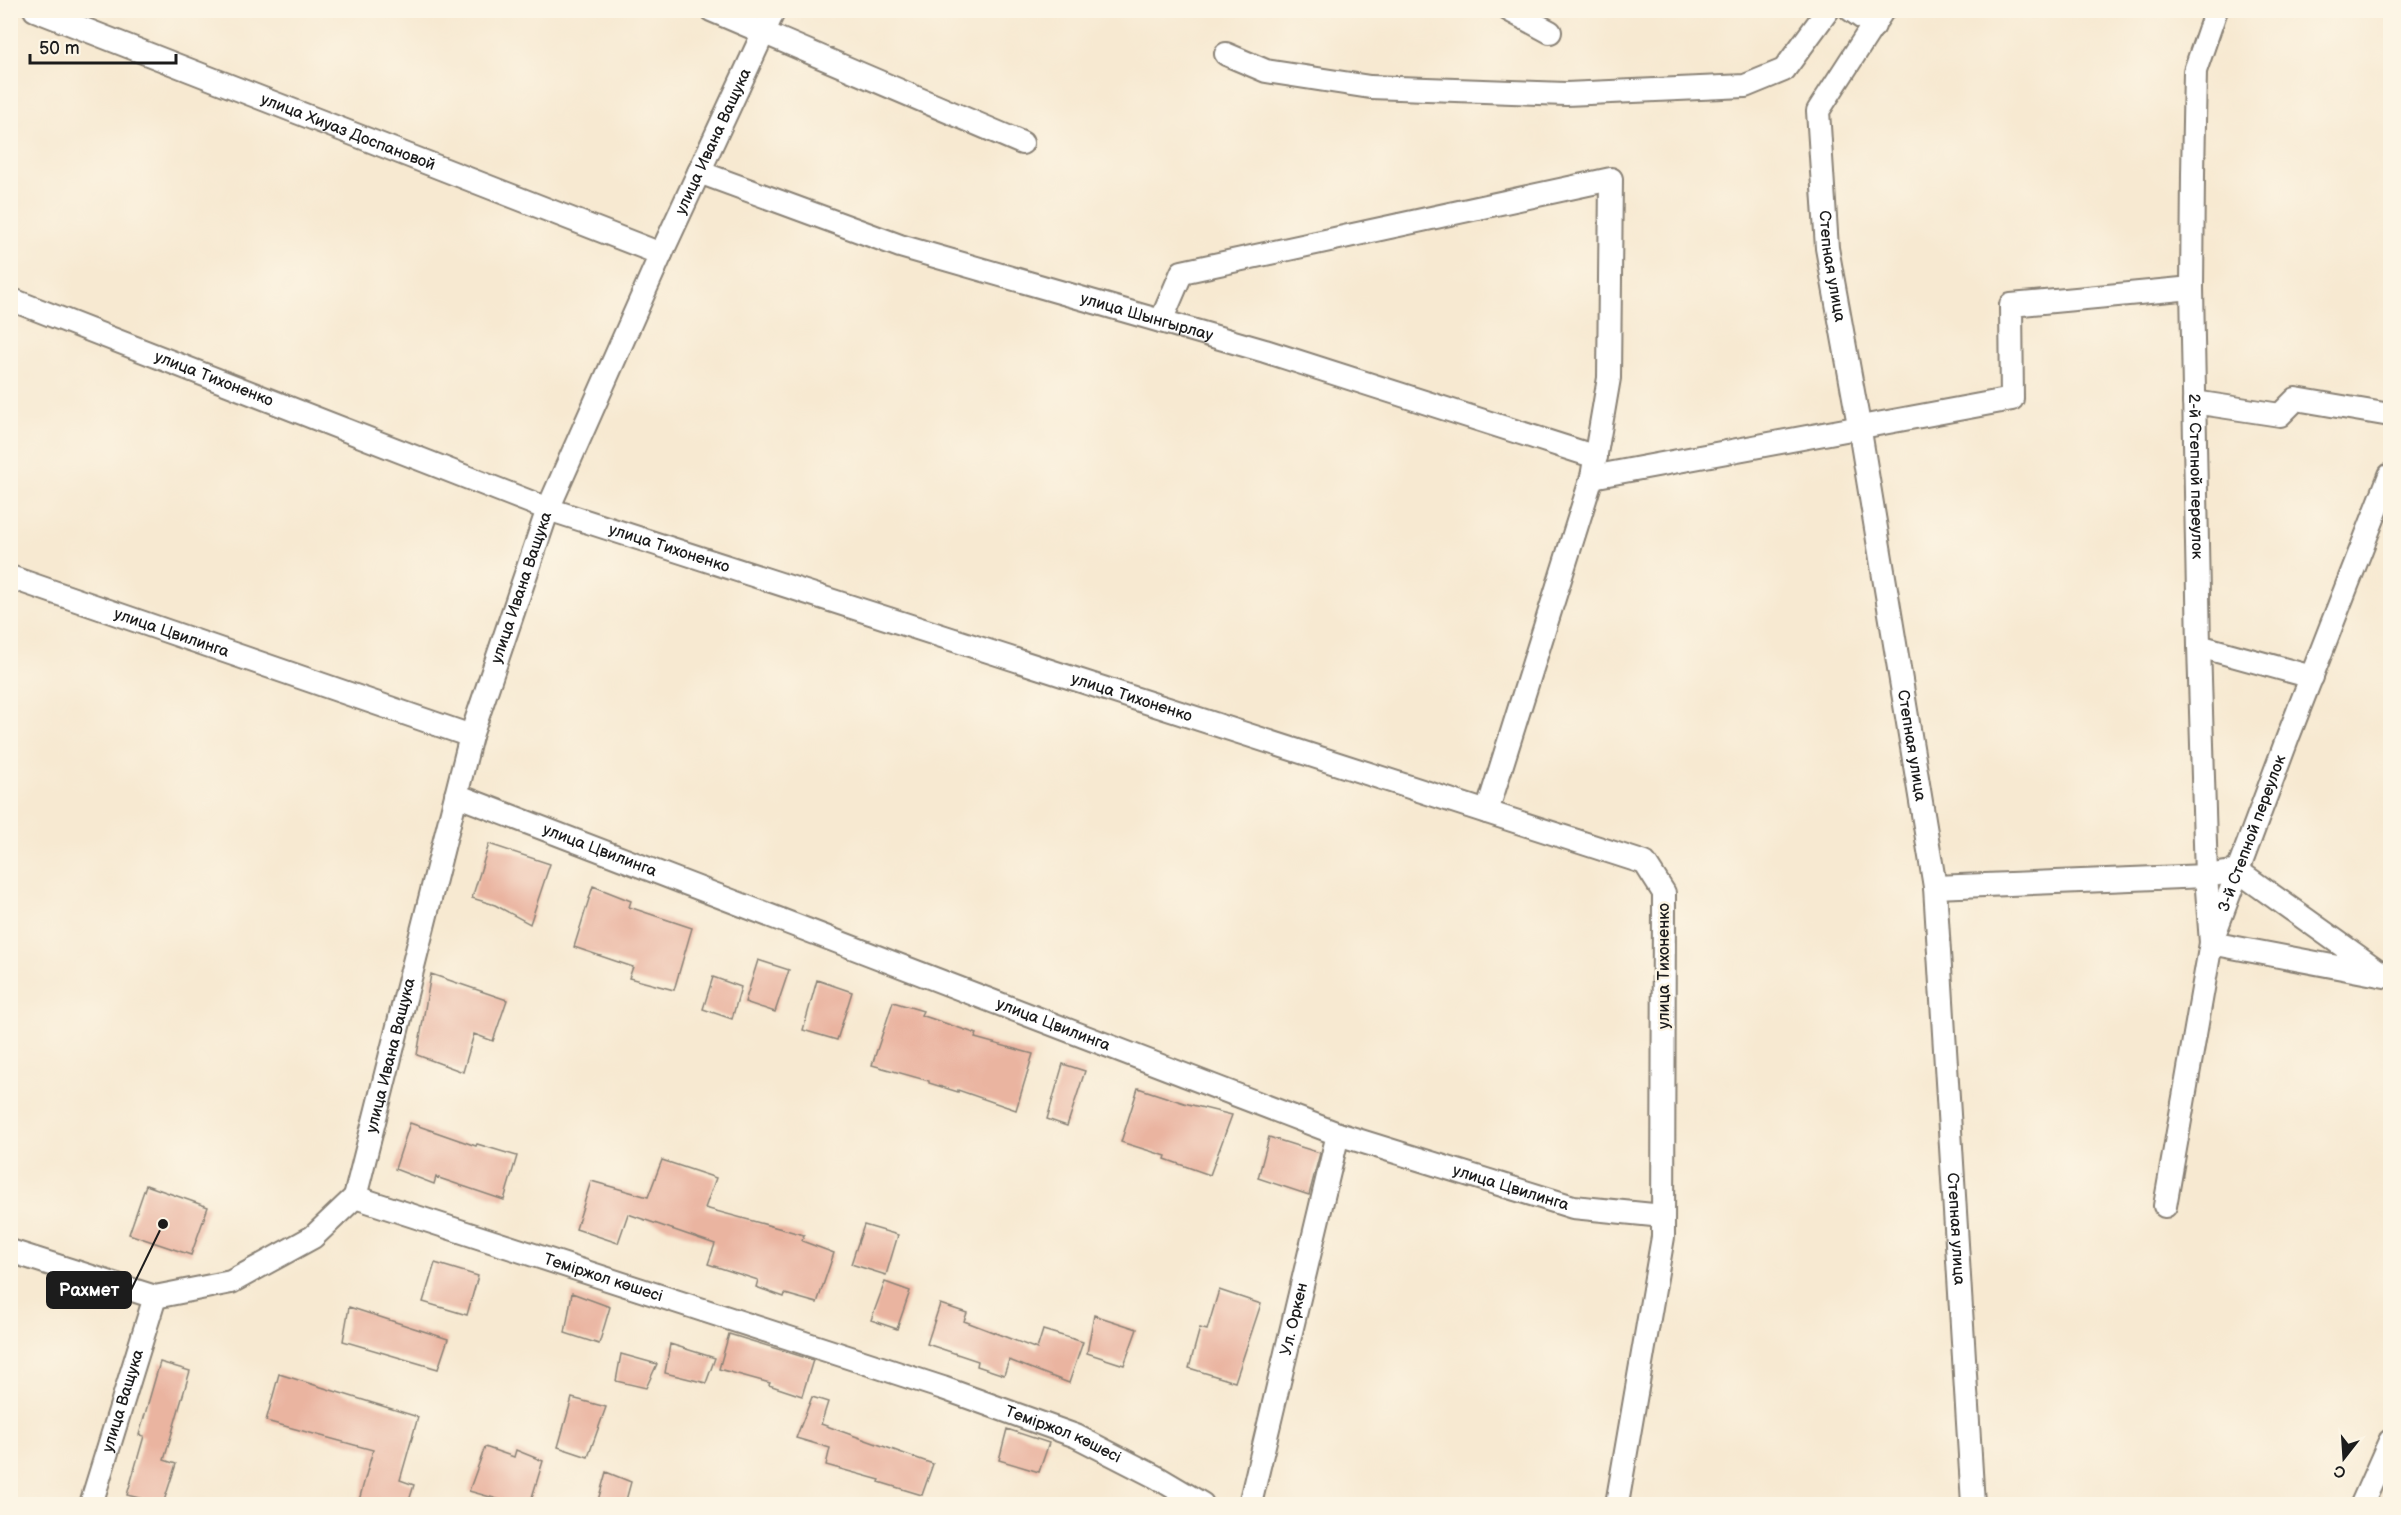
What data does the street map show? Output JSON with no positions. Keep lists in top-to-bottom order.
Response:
{
  "streets": {
    "street": [
      "улица Хиуаз Доспановой",
      "улица Ивана Ващука",
      "Степная улица",
      "улица Шынгырлау",
      "улица Тихоненко",
      "2-й Степной переулок",
      "улица Цвилинга",
      "3-й Степной переулок",
      "Теміржол көшесі",
      "Ул. Оркен",
      "улица Ващука"
    ]
  },
  "crossings": [
    ["улица Хиуаз Доспановой", "улица Ивана Ващука"],
    ["улица Ивана Ващука", "улица Шынгырлау"],
    ["улица Ивана Ващука", "улица Тихоненко"],
    ["улица Ивана Ващука", "улица Цвилинга"],
    ["улица Ивана Ващука", "Теміржол көшесі"],
    ["улица Тихоненко", "улица Цвилинга"],
    ["2-й Степной переулок", "3-й Степной переулок"],
    ["улица Цвилинга", "Ул. Оркен"]
  ],
  "places": ["Рахмет"],
  "scale_bar": "50 m",
  "north": "bottom"
}
